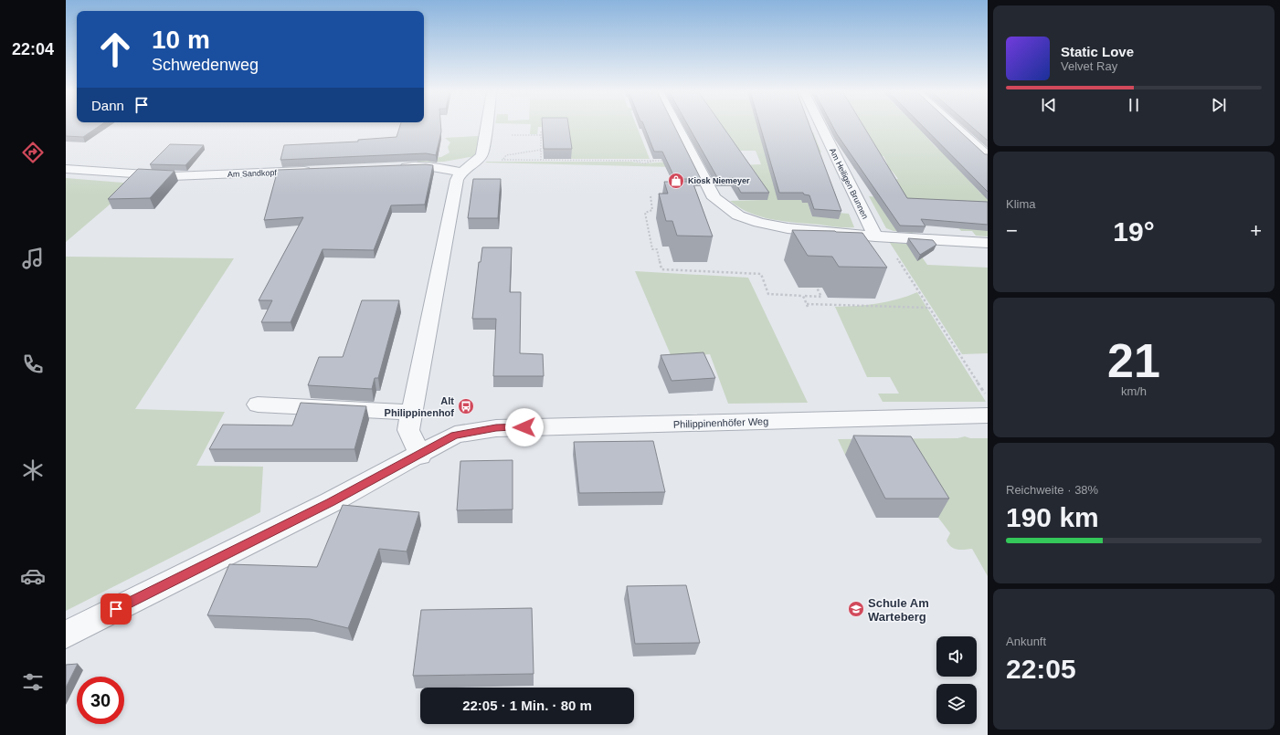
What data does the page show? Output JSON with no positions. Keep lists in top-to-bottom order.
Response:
{
  "streets": {
    "street": ["Am Sandkopf", "Am Heiligen Brunnen", "Philippinenhöfer Weg"]
  },
  "places": {
    "shop": ["Kiosk Niemeyer"],
    "bus stop": ["Alt Philippinenhof"],
    "school or university": ["Schule Am Warteberg"]
  },
  "page": {
    "tabs": "22:04",
    "turn": ["10 m", "Schwedenweg"],
    "song": ["Static Love", "Velvet Ray"],
    "then": "Dann",
    "tile": [
      "Klima",
      ["21", "km/h"],
      ["Reichweite · 38%", "190 km"],
      ["Ankunft", "22:05"]
    ],
    "heat": ["−", "19°", "+"],
    "limit": "30",
    "trip": "22:05 · 1 Min. · 80 m"
  }
}
